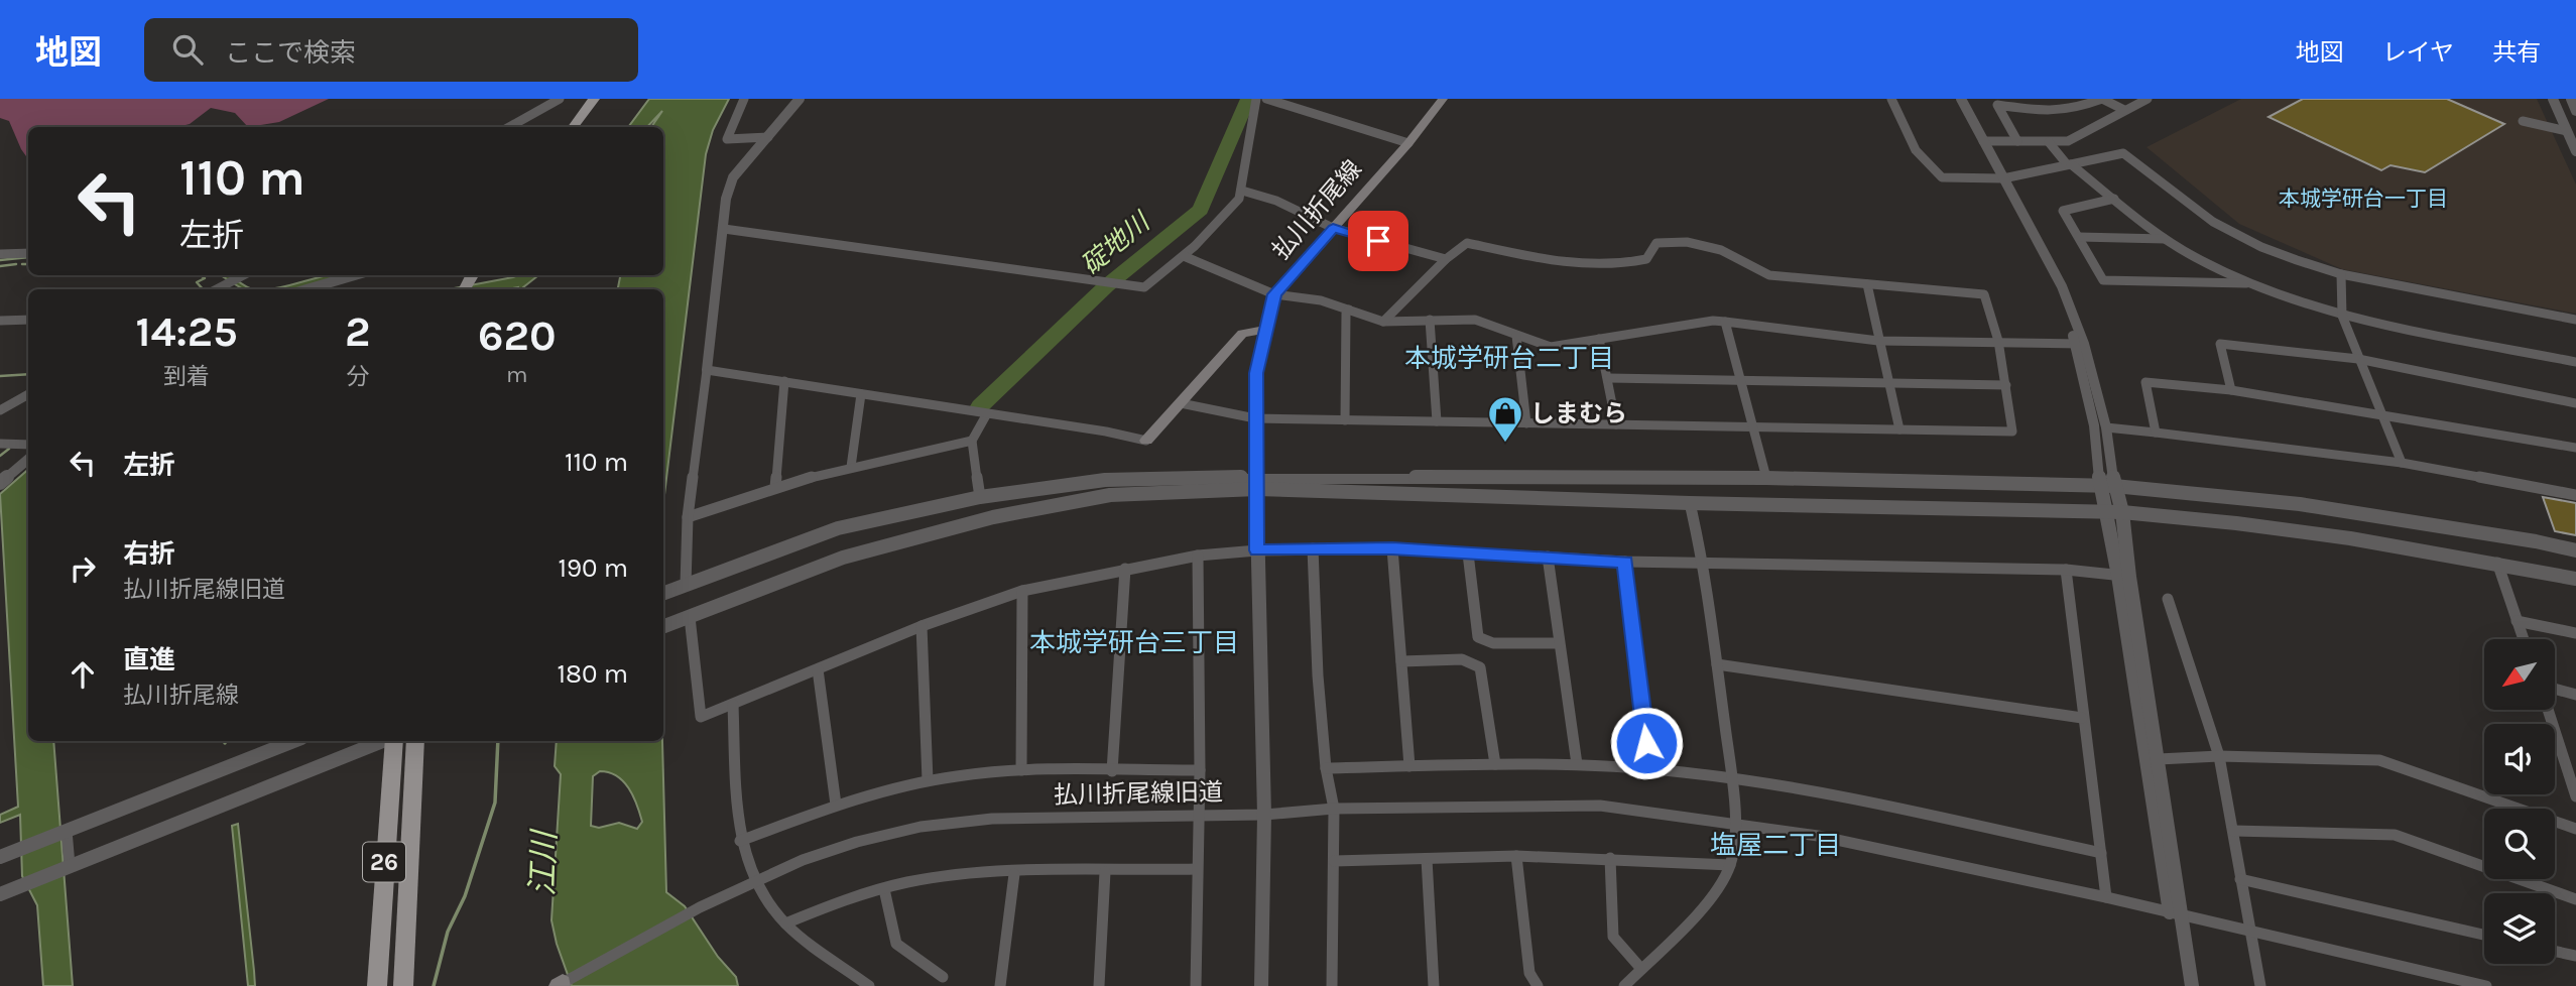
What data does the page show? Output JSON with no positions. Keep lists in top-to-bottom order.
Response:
{
  "streets": {
    "main road": ["払川折尾線", "26"],
    "street": ["払川折尾線旧道"]
  },
  "districts": [
    "本城学研台一丁目",
    "本城学研台二丁目",
    "本城学研台三丁目",
    "塩屋二丁目"
  ],
  "water": ["碇地川", "江川"],
  "places": {
    "shop": ["しまむら"]
  },
  "north": "bottom left",
  "page": {
    "header": "地図",
    "search": "ここで検索",
    "nav": ["地図", "レイヤ", "共有"],
    "turn": ["110 m", "左折"],
    "eta": [
      "14:25",
      "到着",
      "2",
      "分",
      "620",
      "m"
    ],
    "list": [
      {
        "name": "左折",
        "value": "110 m"
      },
      {
        "name": "右折",
        "note": "払川折尾線旧道",
        "value": "190 m"
      },
      {
        "name": "直進",
        "note": "払川折尾線",
        "value": "180 m"
      }
    ]
  }
}
